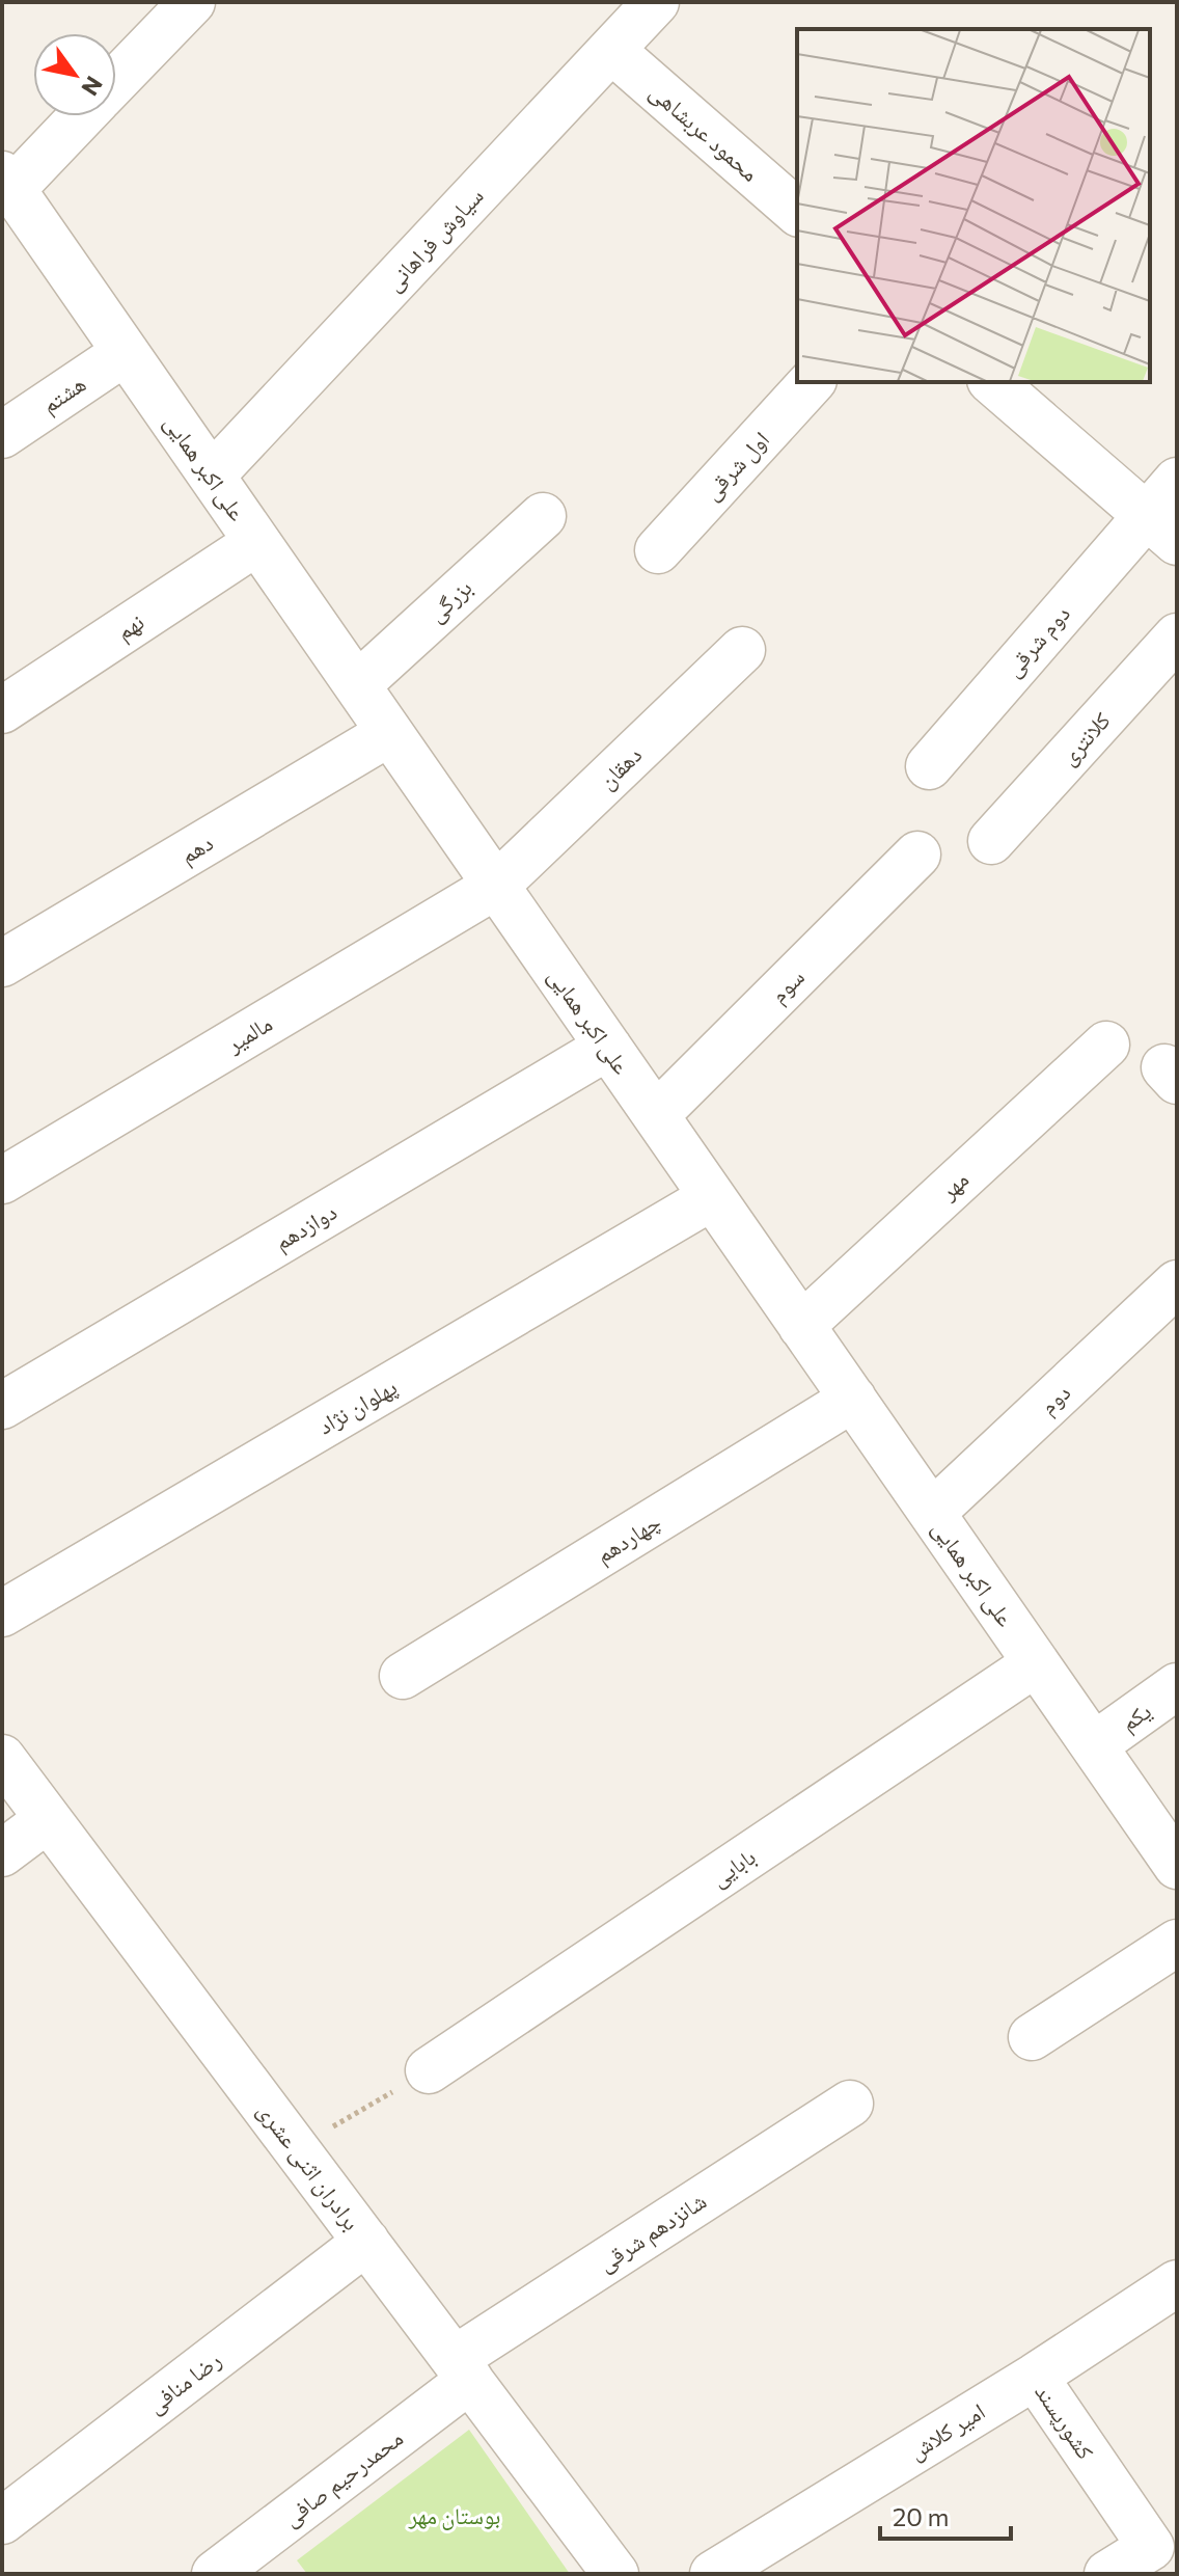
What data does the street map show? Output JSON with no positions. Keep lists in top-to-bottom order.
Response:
{
  "streets": {
    "street": [
      "محمود عربشاهی",
      "سیاوش فراهانی",
      "هشتم",
      "اول شرقی",
      "علی اکبر همایی",
      "بزرگی",
      "نهم",
      "دوم شرقی",
      "کلانتری",
      "دهقان",
      "دهم",
      "سوم",
      "مالمیر",
      "مهر",
      "دوازدهم",
      "دوم",
      "پهلوان نژاد",
      "چهاردهم",
      "یکم",
      "بابایی",
      "برادران اثنی عشری",
      "شانزدهم شرقی",
      "رضا منافی",
      "کشورپسند",
      "امیر کلاش",
      "محمدرحیم صافی"
    ]
  },
  "crossings": [
    ["محمود عربشاهی", "سیاوش فراهانی"],
    ["سیاوش فراهانی", "علی اکبر همایی"],
    ["هشتم", "علی اکبر همایی"],
    ["علی اکبر همایی", "بزرگی"],
    ["علی اکبر همایی", "نهم"],
    ["علی اکبر همایی", "دهقان"],
    ["علی اکبر همایی", "دهم"],
    ["علی اکبر همایی", "سوم"],
    ["علی اکبر همایی", "مالمیر"],
    ["علی اکبر همایی", "مهر"],
    ["علی اکبر همایی", "دوازدهم"],
    ["علی اکبر همایی", "دوم"],
    ["علی اکبر همایی", "پهلوان نژاد"],
    ["علی اکبر همایی", "چهاردهم"],
    ["علی اکبر همایی", "یکم"],
    ["علی اکبر همایی", "بابایی"],
    ["دهقان", "مالمیر"],
    ["برادران اثنی عشری", "شانزدهم شرقی"],
    ["برادران اثنی عشری", "رضا منافی"],
    ["برادران اثنی عشری", "محمدرحیم صافی"],
    ["شانزدهم شرقی", "محمدرحیم صافی"],
    ["کشورپسند", "امیر کلاش"]
  ],
  "parks": ["بوستان مهر"],
  "scale_bar": "20 m",
  "north": "bottom right"
}
